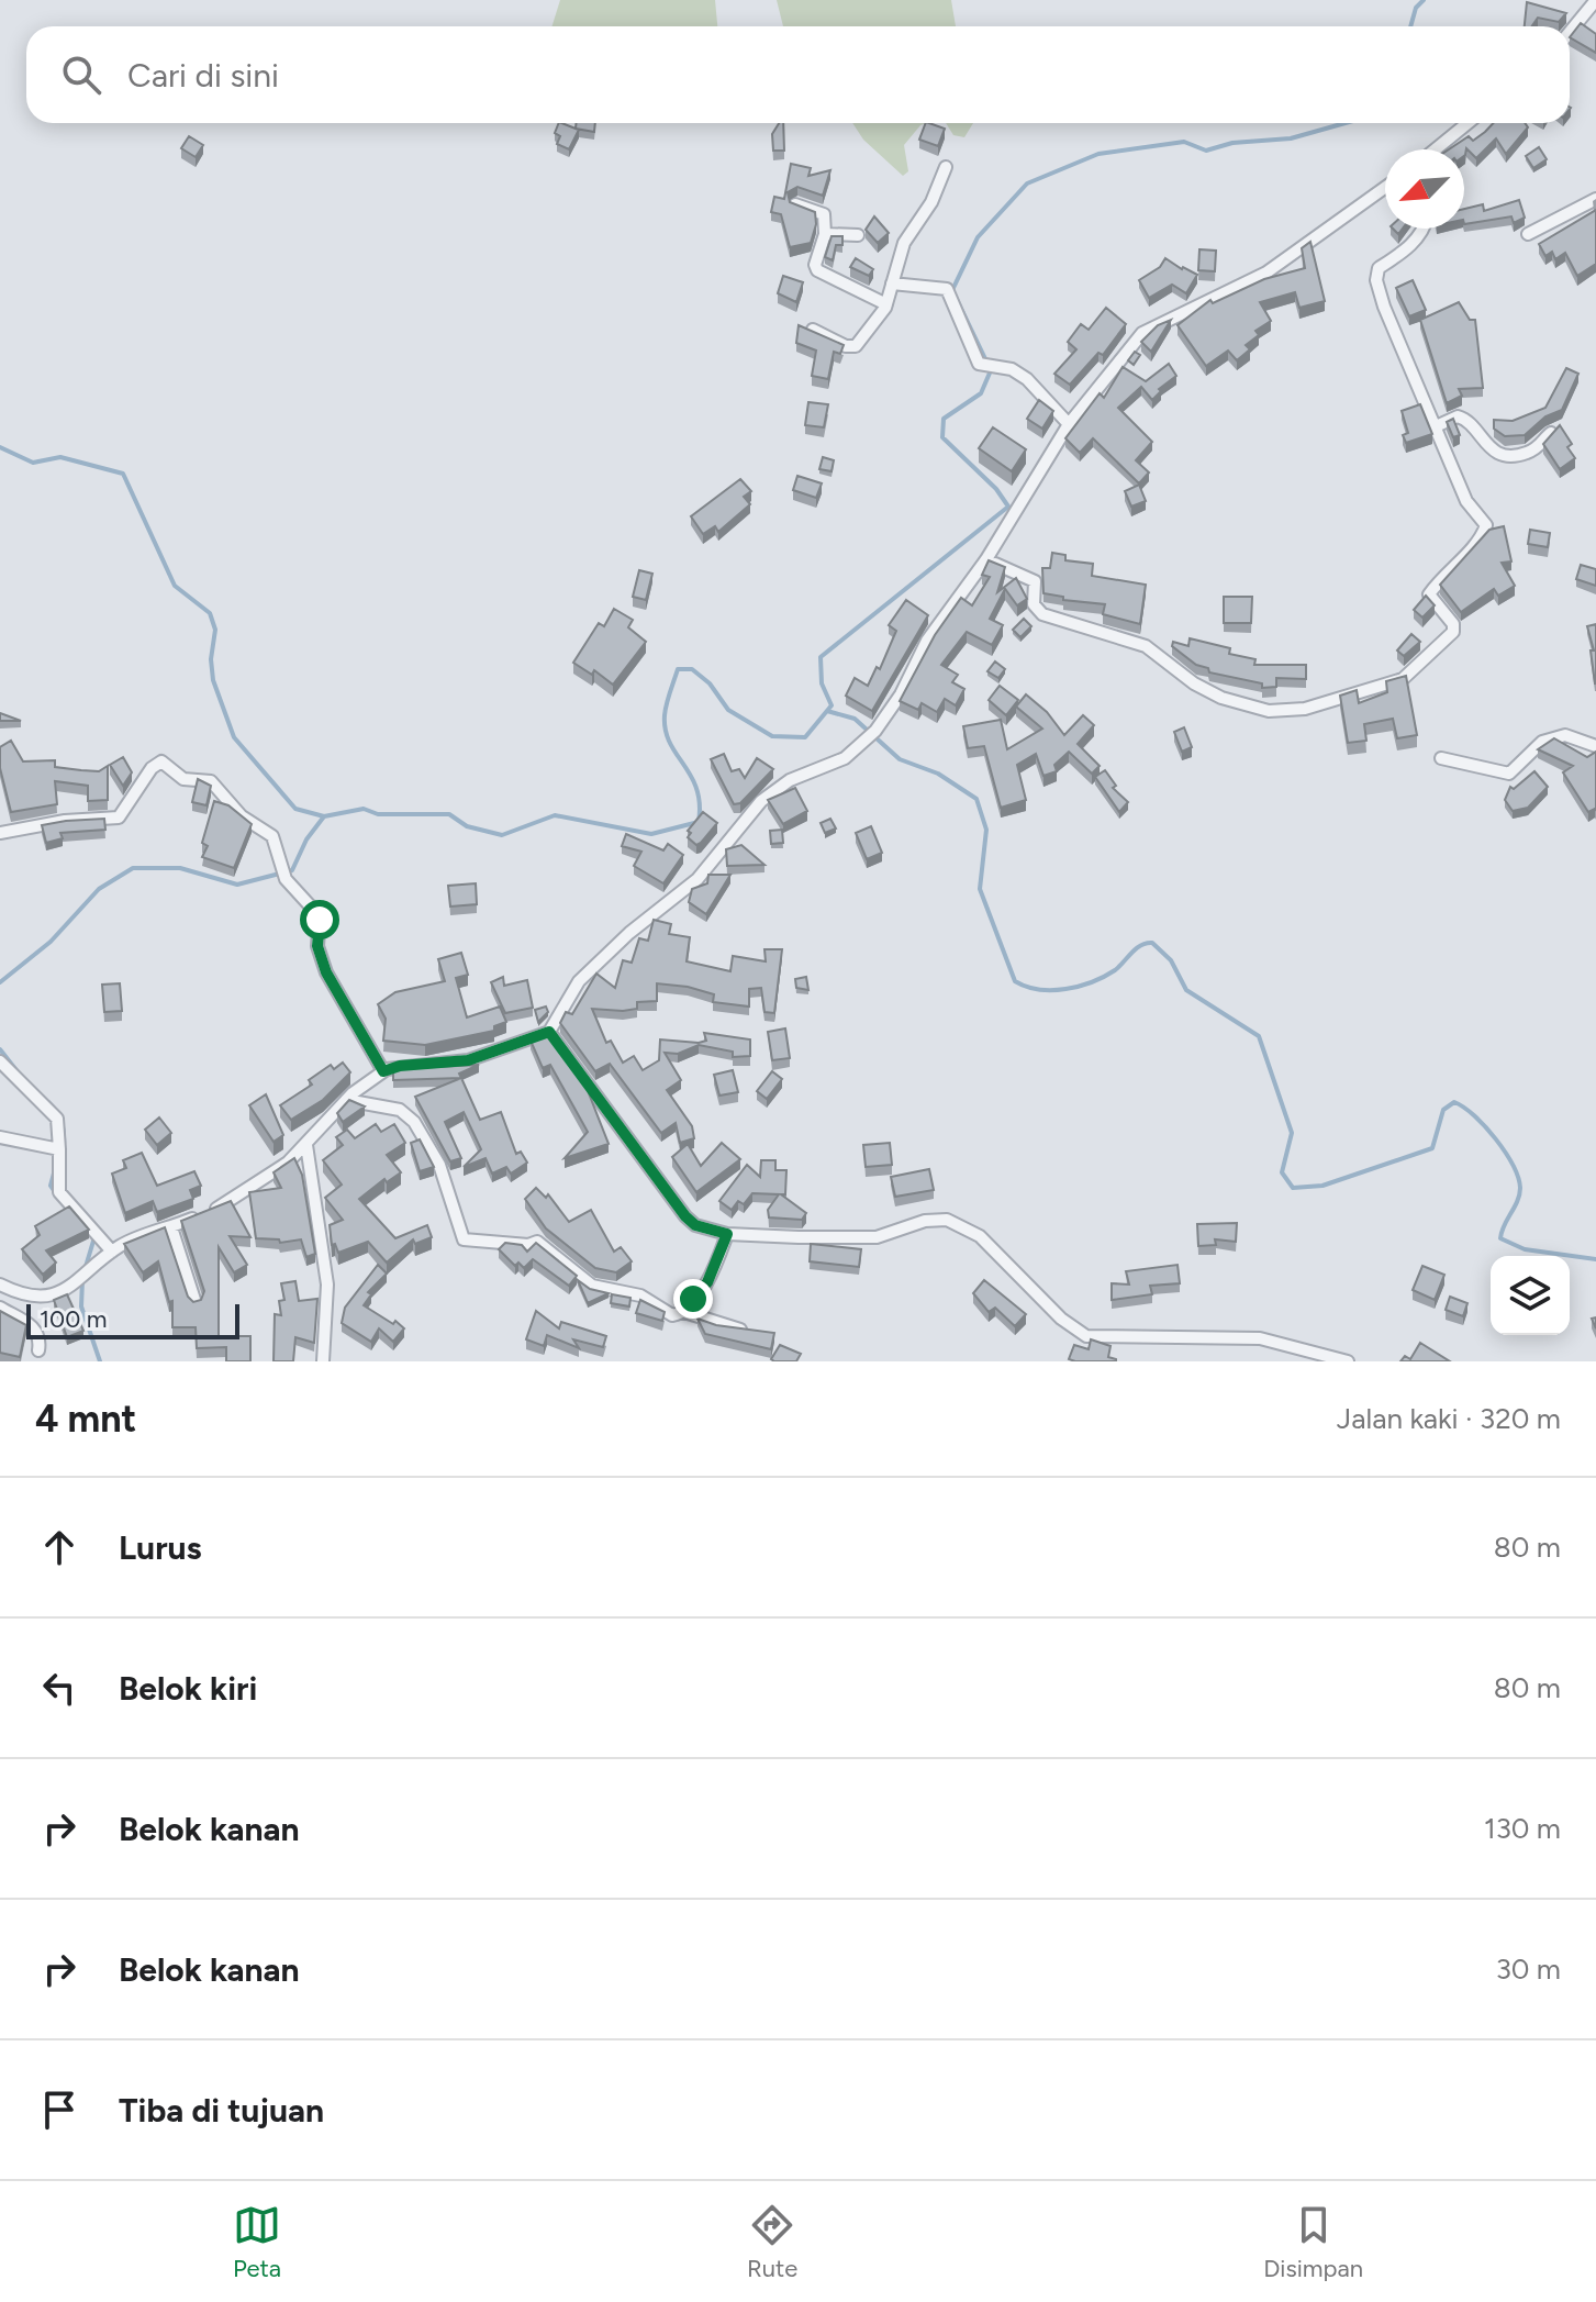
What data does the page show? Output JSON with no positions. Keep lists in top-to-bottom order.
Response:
{
  "scale_bar": "100 m",
  "north": "bottom left",
  "page": {
    "search": "Cari di sini",
    "scale": "100 m",
    "heading": ["4 mnt", "Jalan kaki · 320 m"],
    "list": [
      ["Lurus", "80 m"],
      ["Belok kiri", "80 m"],
      ["Belok kanan", "130 m"],
      ["Belok kanan", "30 m"],
      "Tiba di tujuan"
    ],
    "nav": ["Peta", "Rute", "Disimpan"]
  }
}
